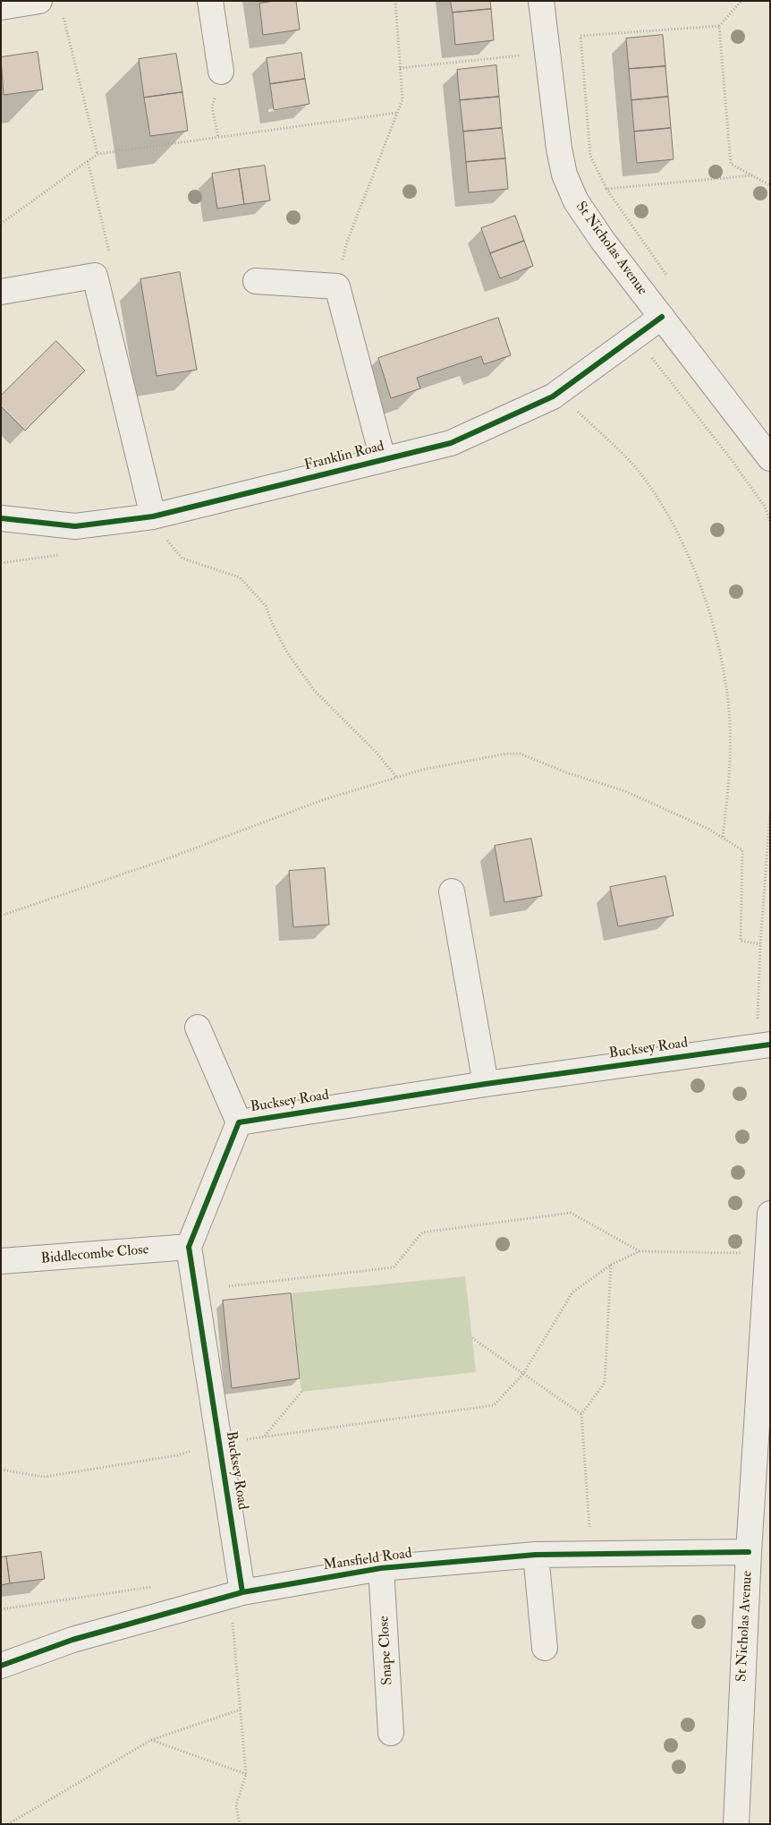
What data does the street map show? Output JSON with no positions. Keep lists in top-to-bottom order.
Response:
{
  "streets": {
    "street": [
      "St Nicholas Avenue",
      "Franklin Road",
      "Bucksey Road",
      "Biddlecombe Close",
      "Mansfield Road",
      "Snape Close"
    ]
  },
  "crossings": [
    ["St Nicholas Avenue", "Franklin Road"],
    ["St Nicholas Avenue", "Mansfield Road"],
    ["Bucksey Road", "Biddlecombe Close"],
    ["Bucksey Road", "Mansfield Road"],
    ["Mansfield Road", "Snape Close"]
  ]
}
